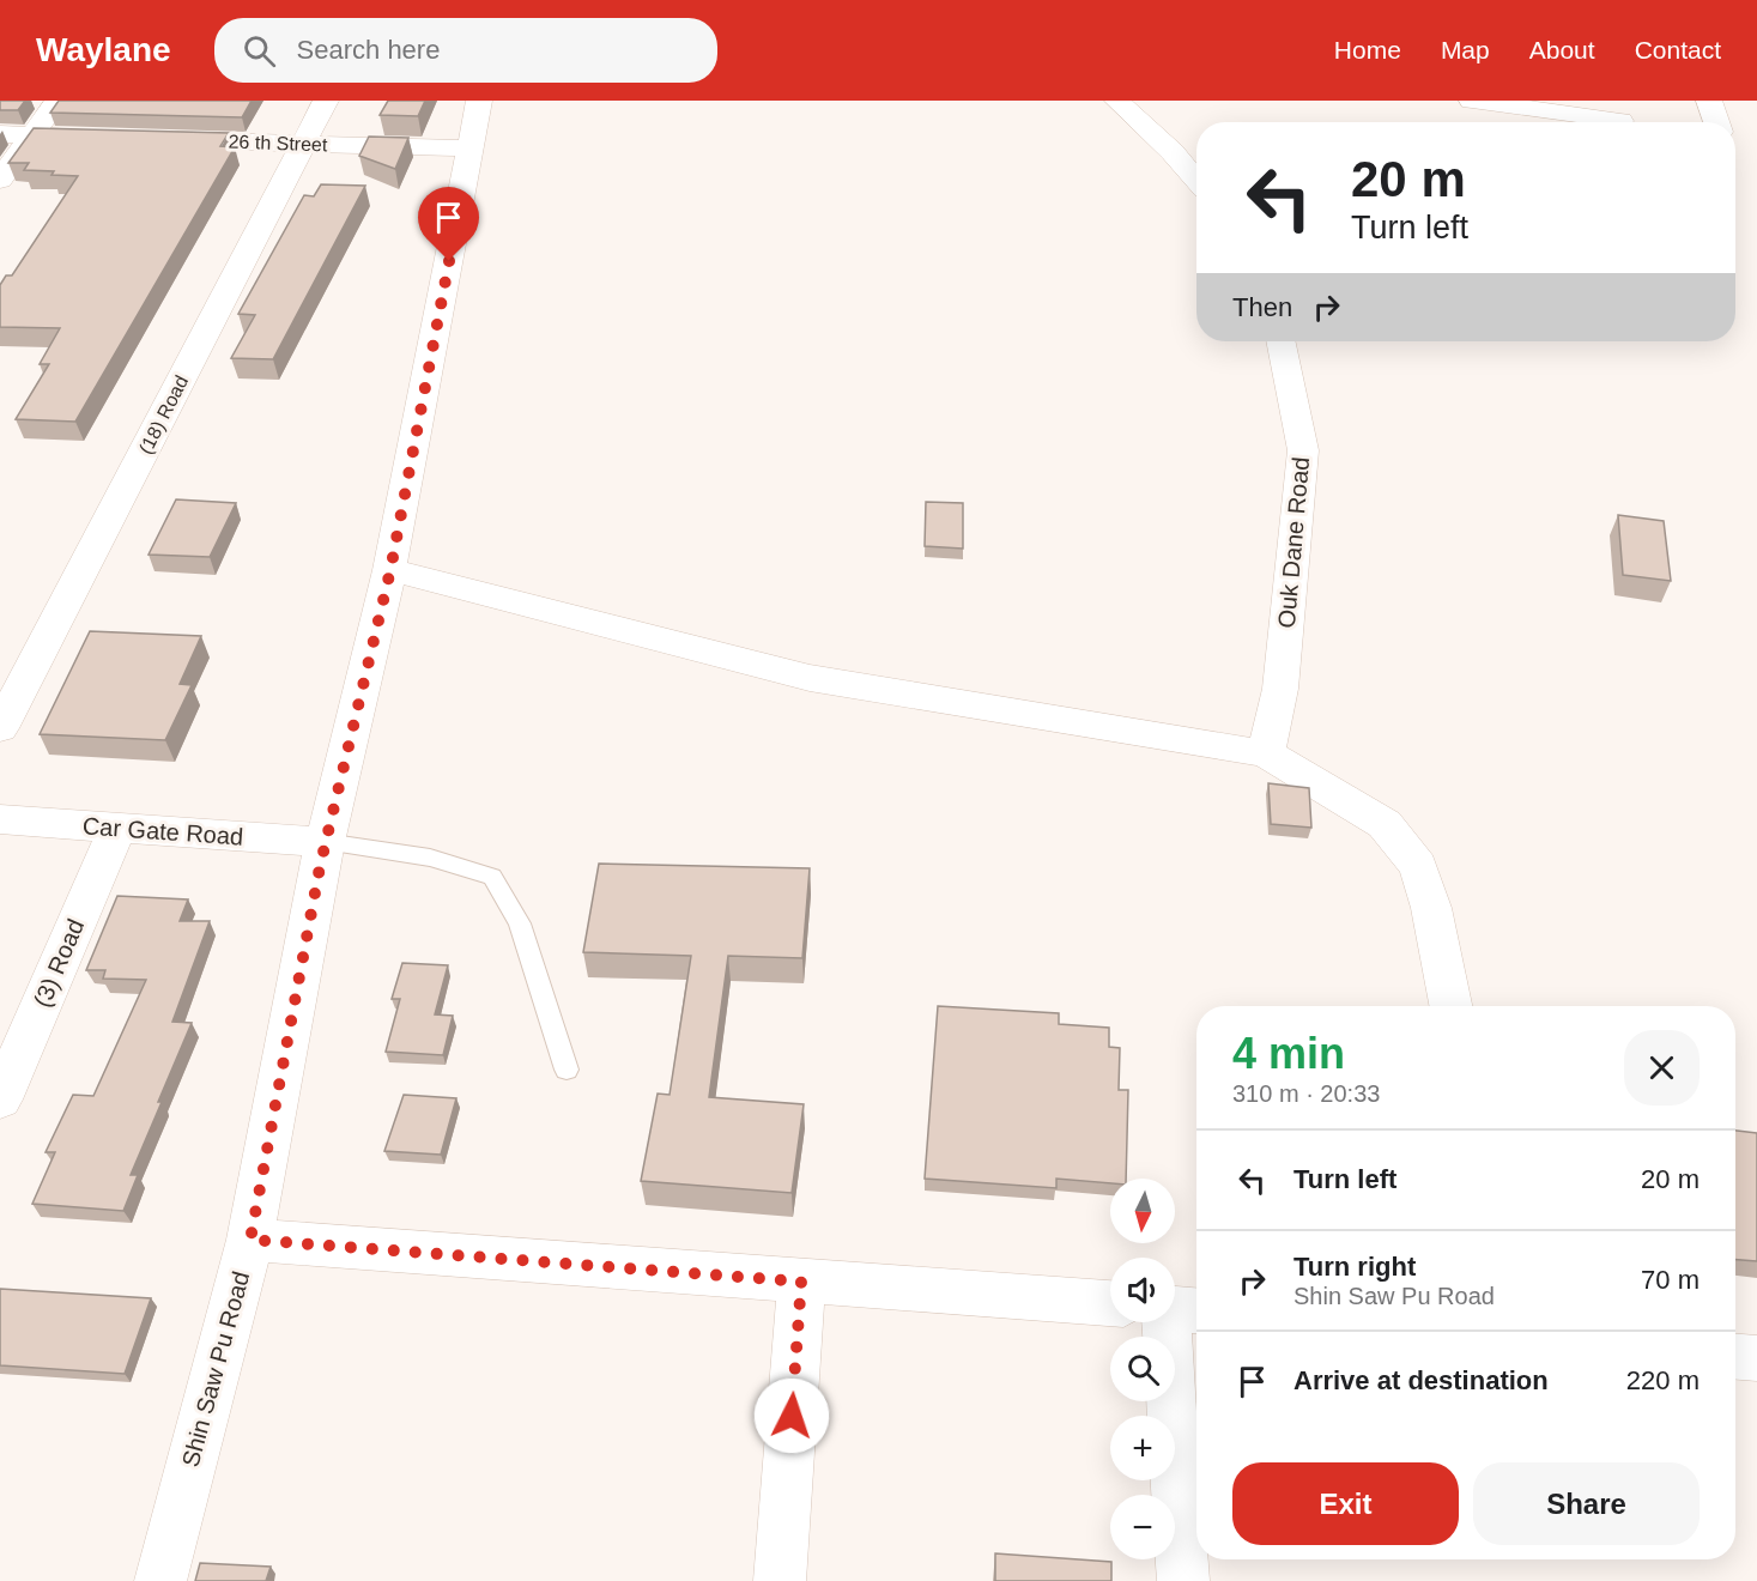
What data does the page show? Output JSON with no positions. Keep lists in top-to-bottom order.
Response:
{
  "streets": {
    "street": [
      "26 th Street",
      "(18) Road",
      "Ouk Dane Road",
      "Car Gate Road",
      "(3) Road",
      "Shin Saw Pu Road"
    ]
  },
  "crossings": [
    ["26 th Street", "(18) Road"],
    ["26 th Street", "Shin Saw Pu Road"],
    ["Car Gate Road", "(3) Road"],
    ["Car Gate Road", "Shin Saw Pu Road"]
  ],
  "north": "bottom",
  "page": {
    "header": "Waylane",
    "search": "Search here",
    "nav": [
      "Home",
      "Map",
      "About",
      "Contact"
    ],
    "turn": ["20 m", "Turn left"],
    "then": "Then",
    "heading": ["4 min", "310 m · 20:33"],
    "list": [
      {
        "name": "Turn left",
        "value": "20 m"
      },
      {
        "name": "Turn right",
        "note": "Shin Saw Pu Road",
        "value": "70 m"
      },
      {
        "name": "Arrive at destination",
        "value": "220 m"
      }
    ],
    "map_buttons": ["+", "−"],
    "buttons": ["Exit", "Share"]
  }
}
